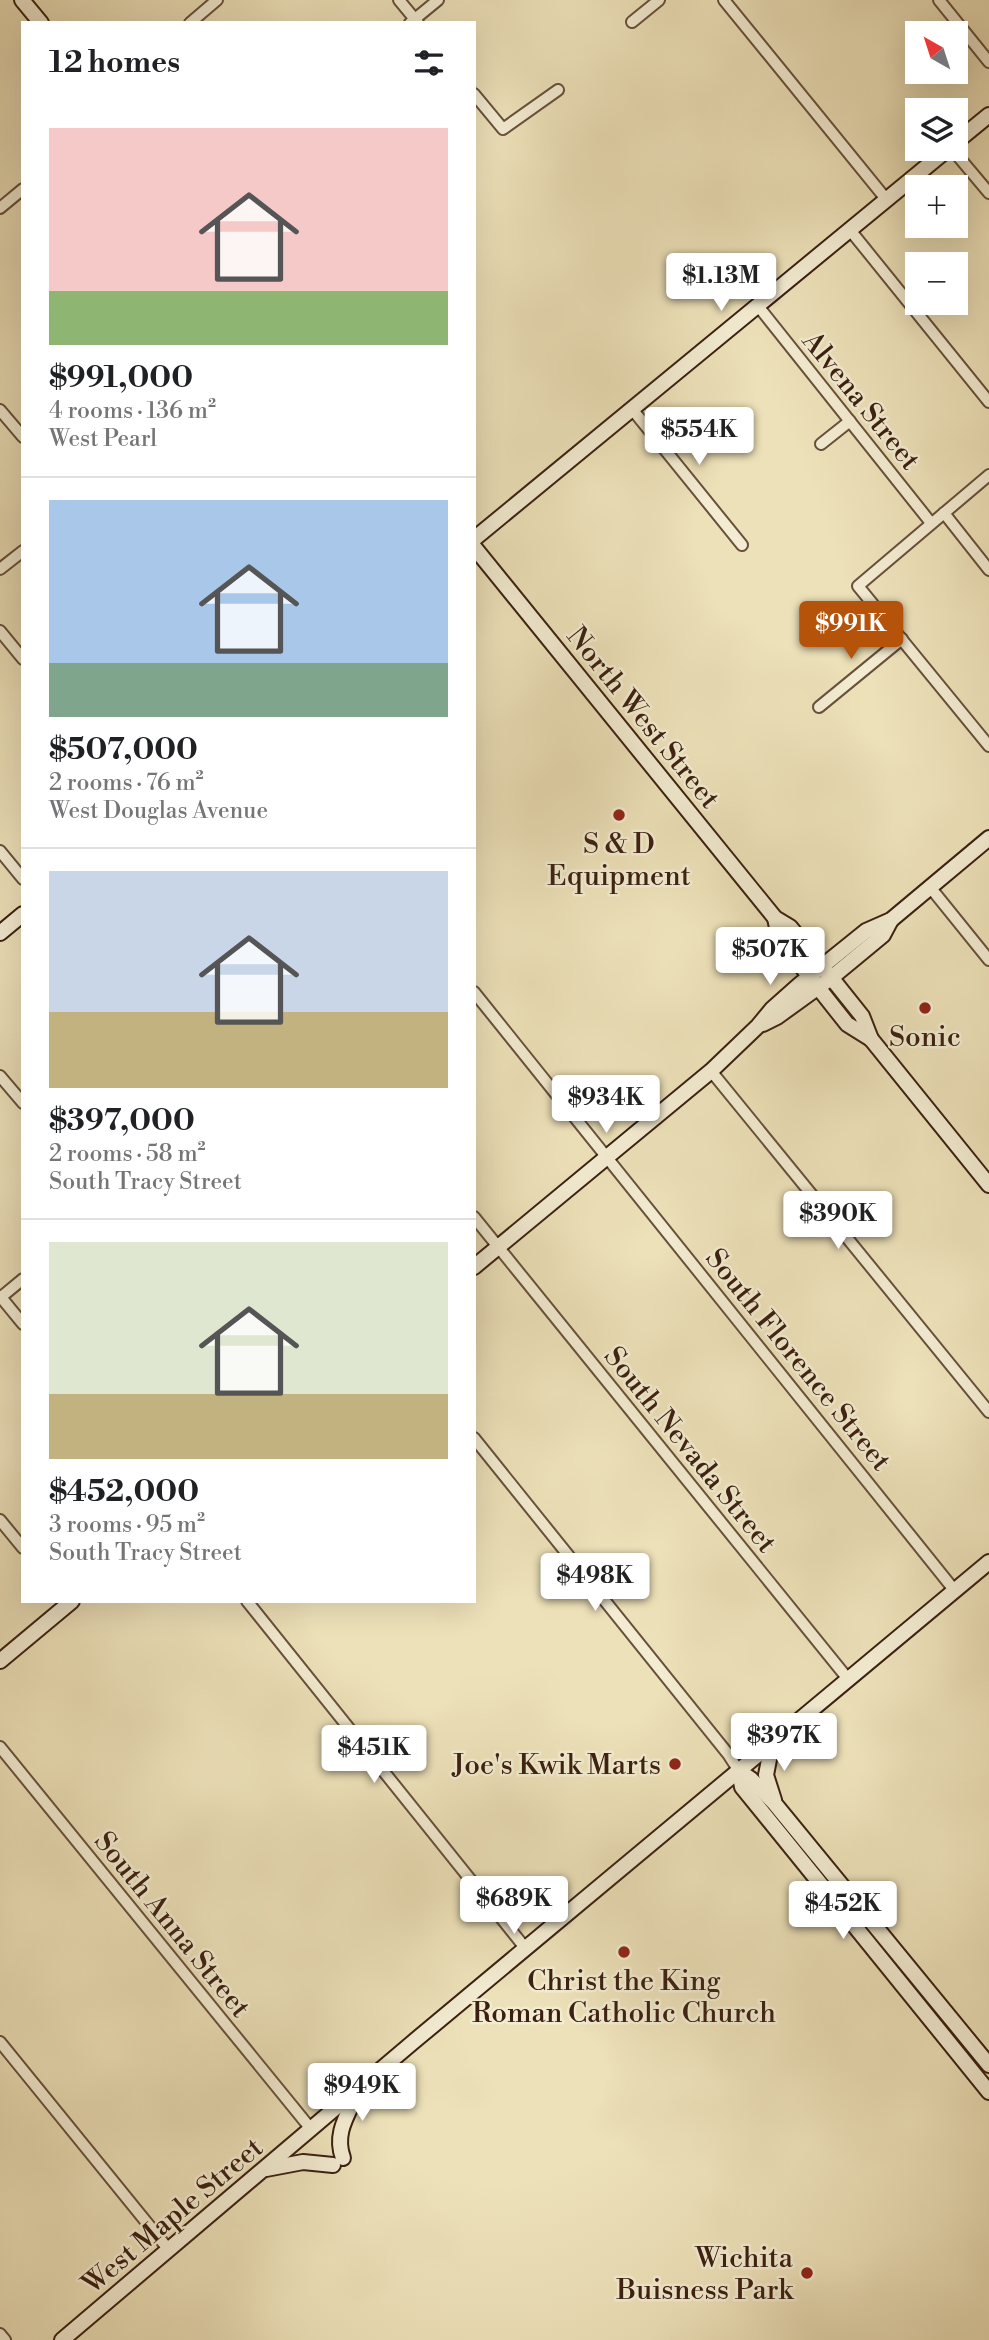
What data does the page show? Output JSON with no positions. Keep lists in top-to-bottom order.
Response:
{
  "streets": {
    "main road": ["North West Street", "West Maple Street"],
    "street": [
      "Alvena Street",
      "South Florence Street",
      "South Nevada Street",
      "South Anna Street"
    ]
  },
  "crossings": [
    ["South Florence Street", "West Maple Street"],
    ["South Nevada Street", "West Maple Street"],
    ["South Anna Street", "West Maple Street"]
  ],
  "places": [
    "S & D Equipment",
    "Sonic",
    "Joe's Kwik Marts",
    "Christ the King Roman Catholic Church",
    "Wichita Buisness Park"
  ],
  "north": "top left",
  "page": {
    "map_buttons": ["+", "−"],
    "heading": "12 homes",
    "list": [
      {
        "name": "$991,000",
        "note": "4 rooms · 136 m² · West Pearl"
      },
      {
        "name": "$507,000",
        "note": "2 rooms · 76 m² · West Douglas Avenue"
      },
      {
        "name": "$397,000",
        "note": "2 rooms · 58 m² · South Tracy Street"
      },
      {
        "name": "$452,000",
        "note": "3 rooms · 95 m² · South Tracy Street"
      }
    ],
    "price": [
      "$1.13M",
      "$554K",
      "$991K",
      "$507K",
      "$934K",
      "$390K",
      "$498K",
      "$397K",
      "$451K",
      "$689K",
      "$452K",
      "$949K"
    ]
  }
}
